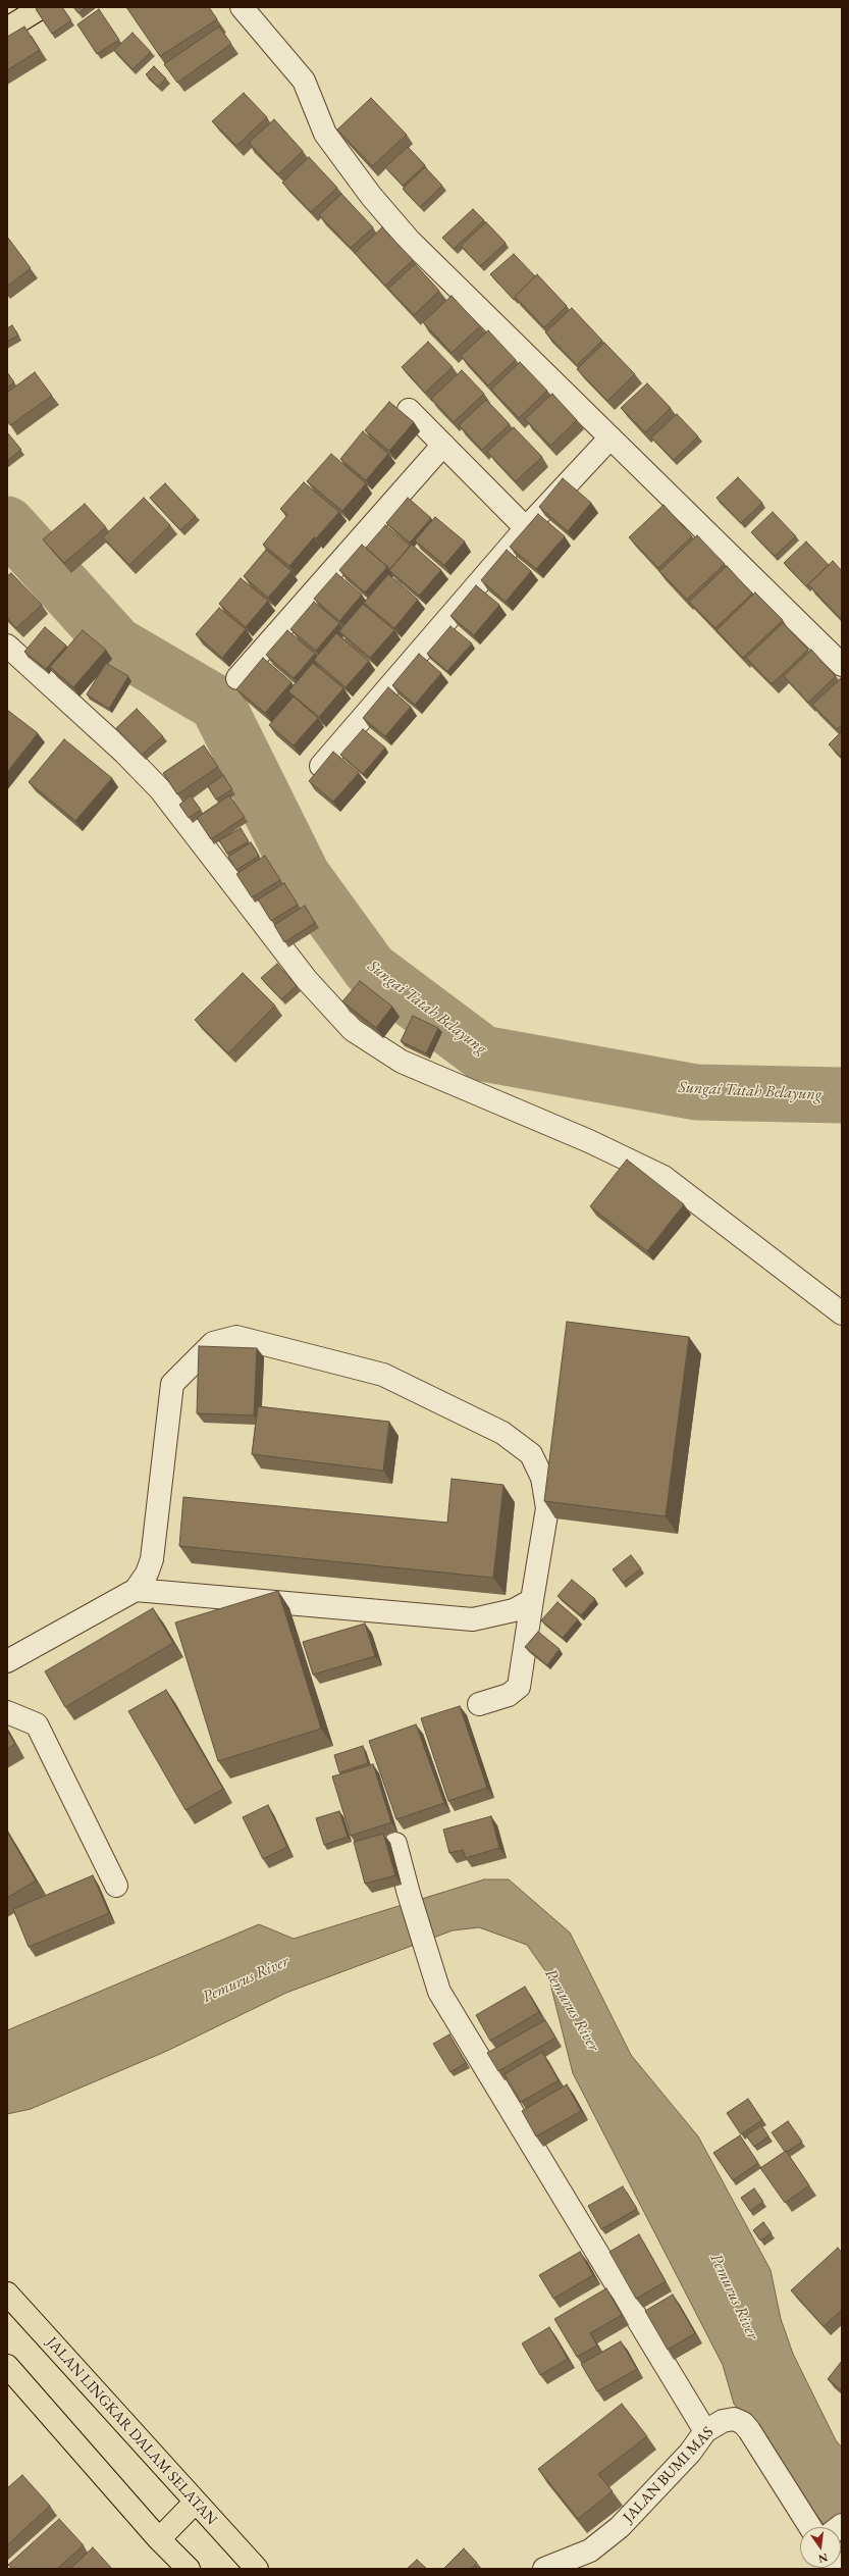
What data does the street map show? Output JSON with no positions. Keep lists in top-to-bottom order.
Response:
{
  "streets": {
    "main road": ["JALAN LINGKAR DALAM SELATAN"],
    "street": ["JALAN BUMI MAS"]
  },
  "water": ["Sungai Tatah Belayung", "Pemurus River"],
  "north": "bottom"
}
